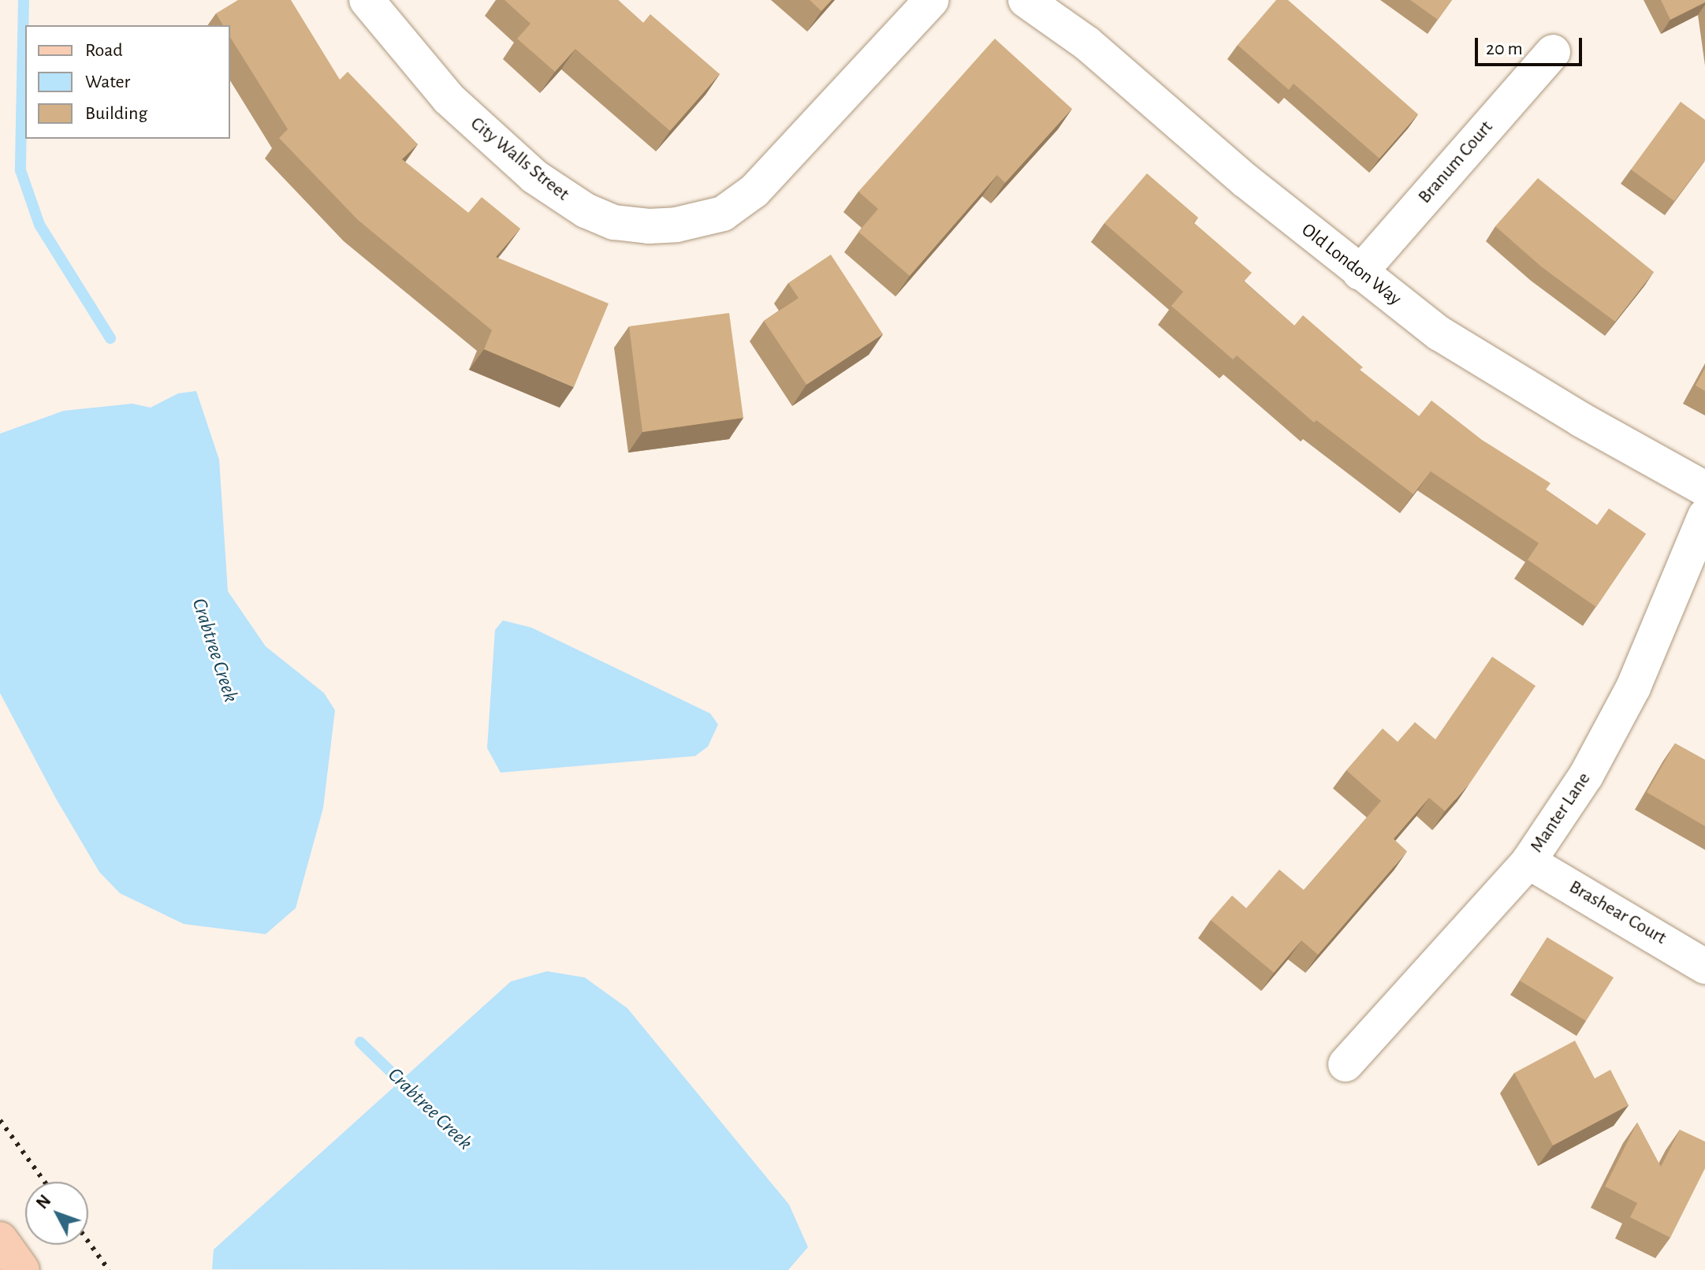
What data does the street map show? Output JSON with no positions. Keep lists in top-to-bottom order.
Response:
{
  "streets": {
    "street": [
      "City Walls Street",
      "Branum Court",
      "Old London Way",
      "Manter Lane",
      "Brashear Court"
    ]
  },
  "crossings": [
    ["Branum Court", "Old London Way"],
    ["Manter Lane", "Brashear Court"]
  ],
  "water": ["Crabtree Creek"],
  "legend": ["Road", "Water", "Building"],
  "scale_bar": "20 m",
  "north": "top left"
}
